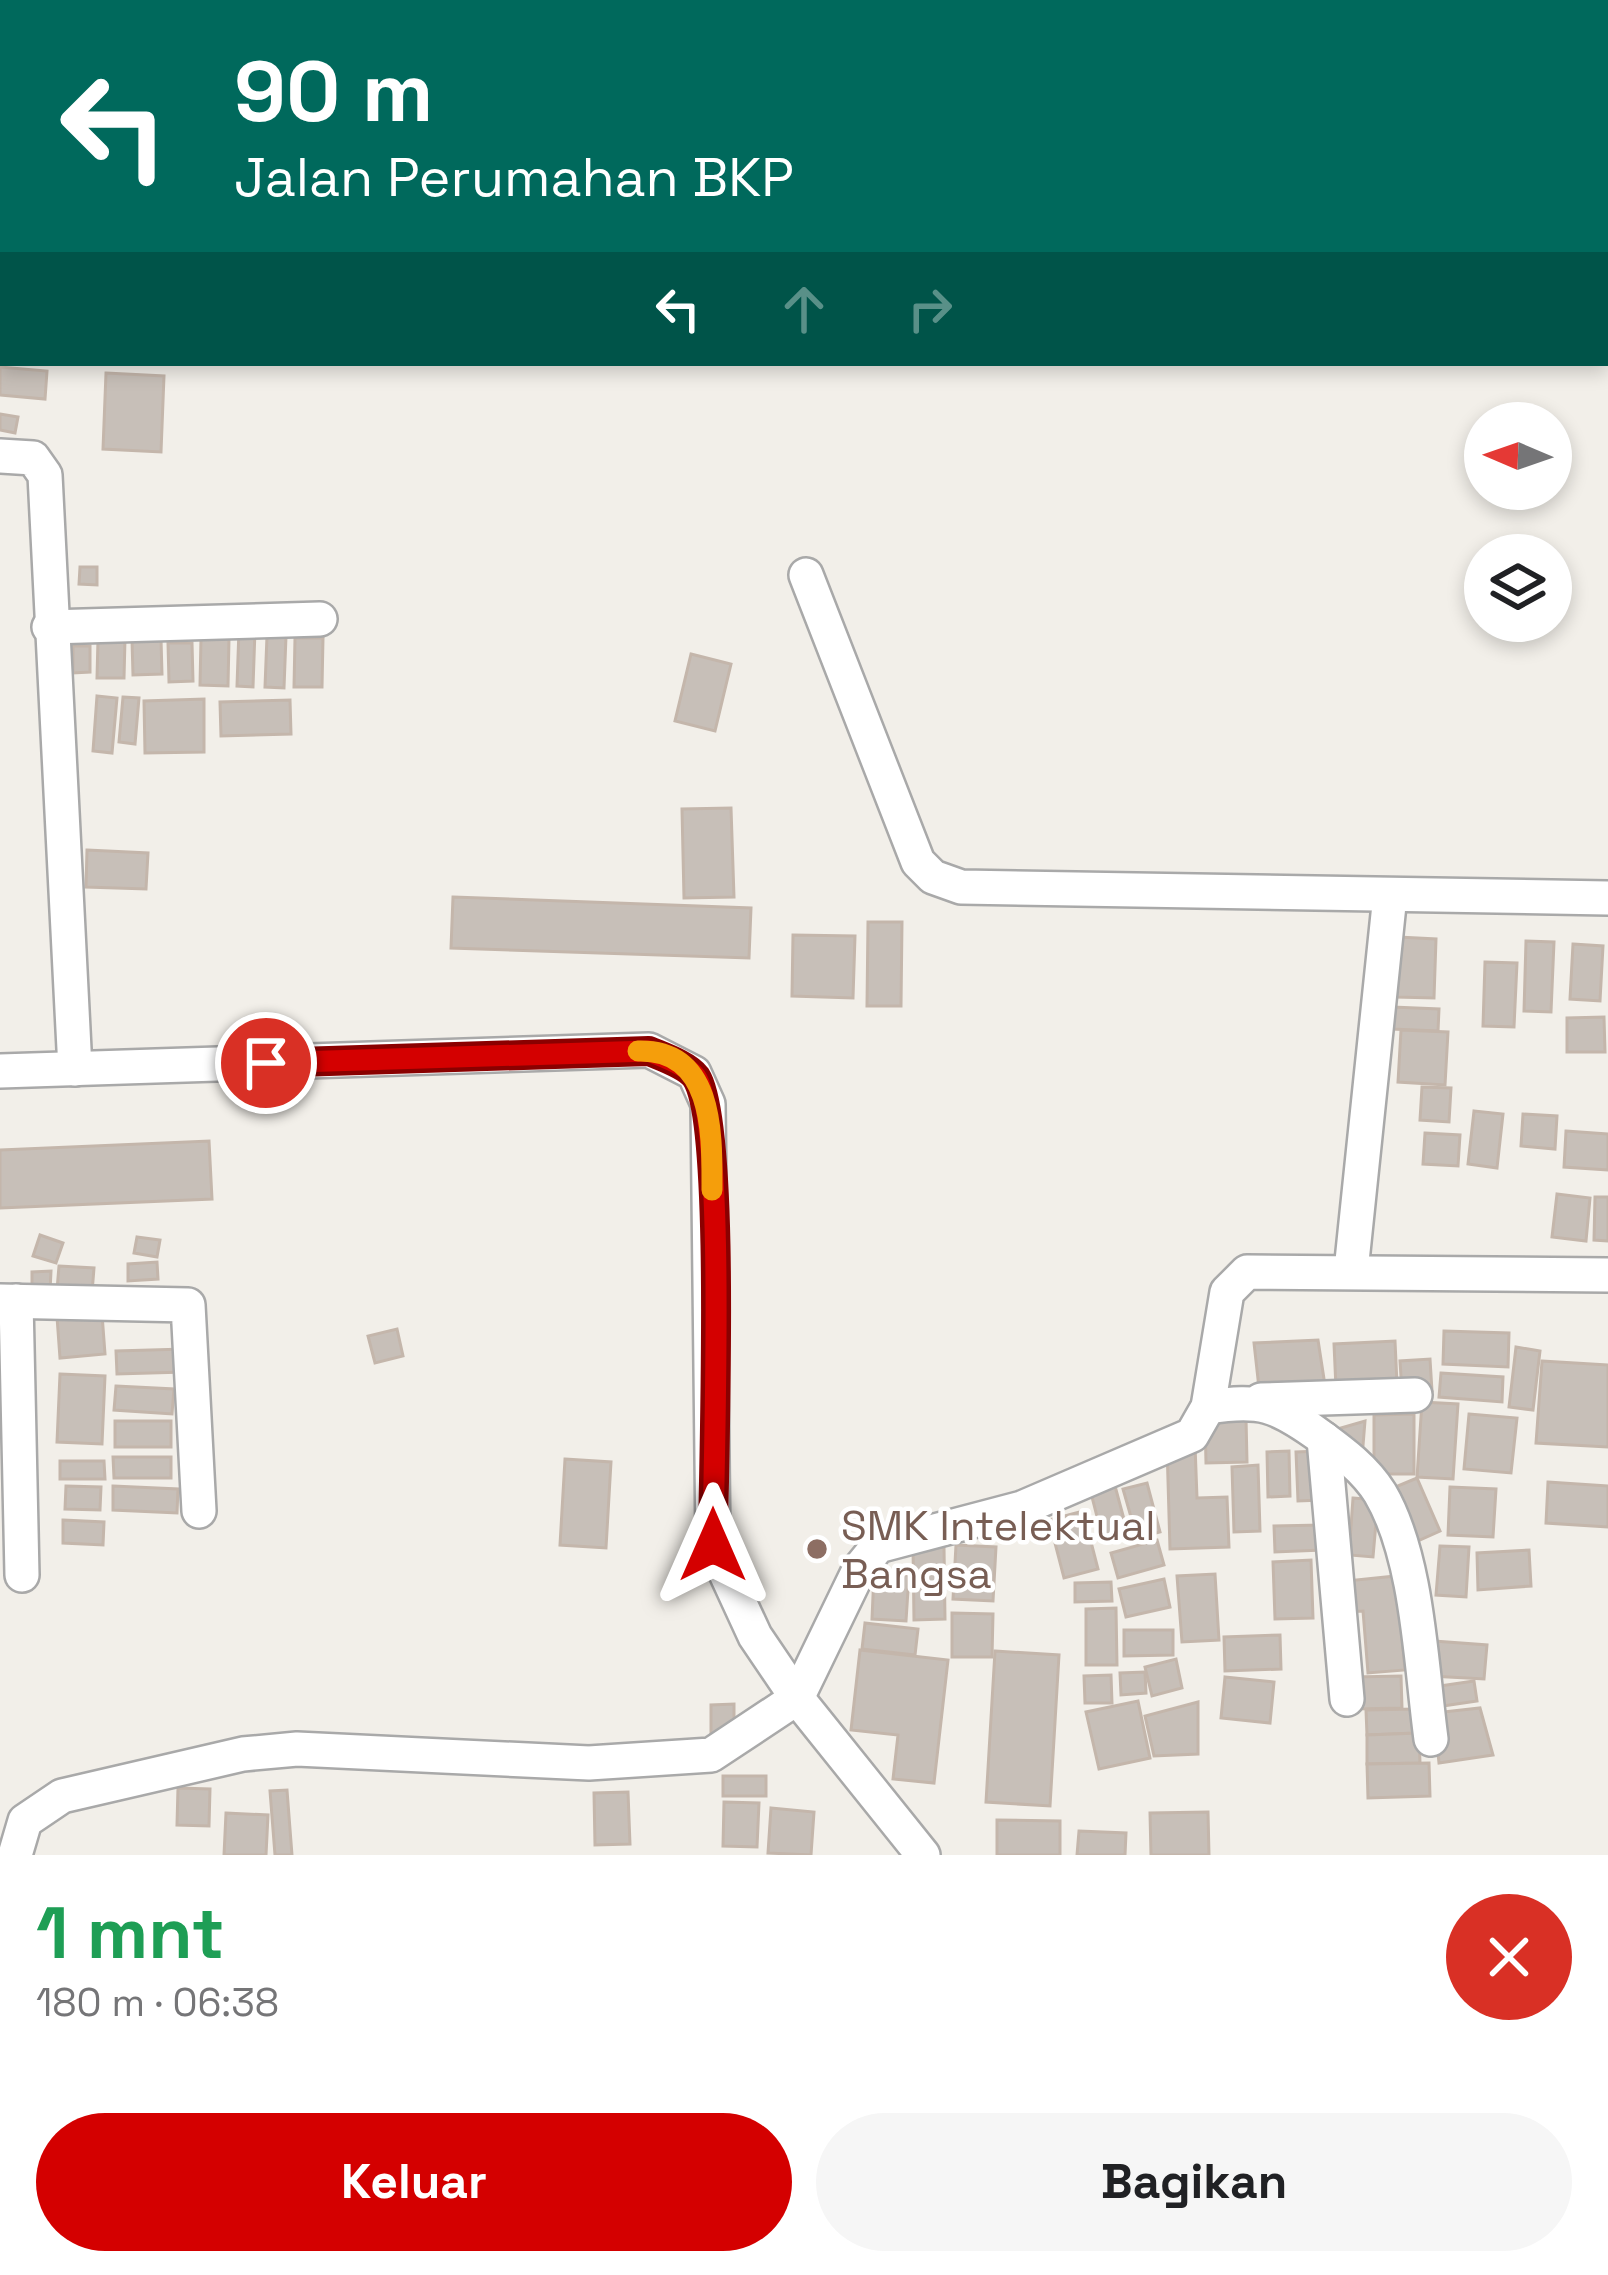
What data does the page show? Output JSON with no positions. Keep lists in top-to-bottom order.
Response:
{
  "places": ["SMK Intelektual Bangsa"],
  "north": "left",
  "page": {
    "turn": ["90 m", "Jalan Perumahan BKP"],
    "heading": ["1 mnt", "180 m · 06:38"],
    "buttons": ["Keluar", "Bagikan"]
  }
}
